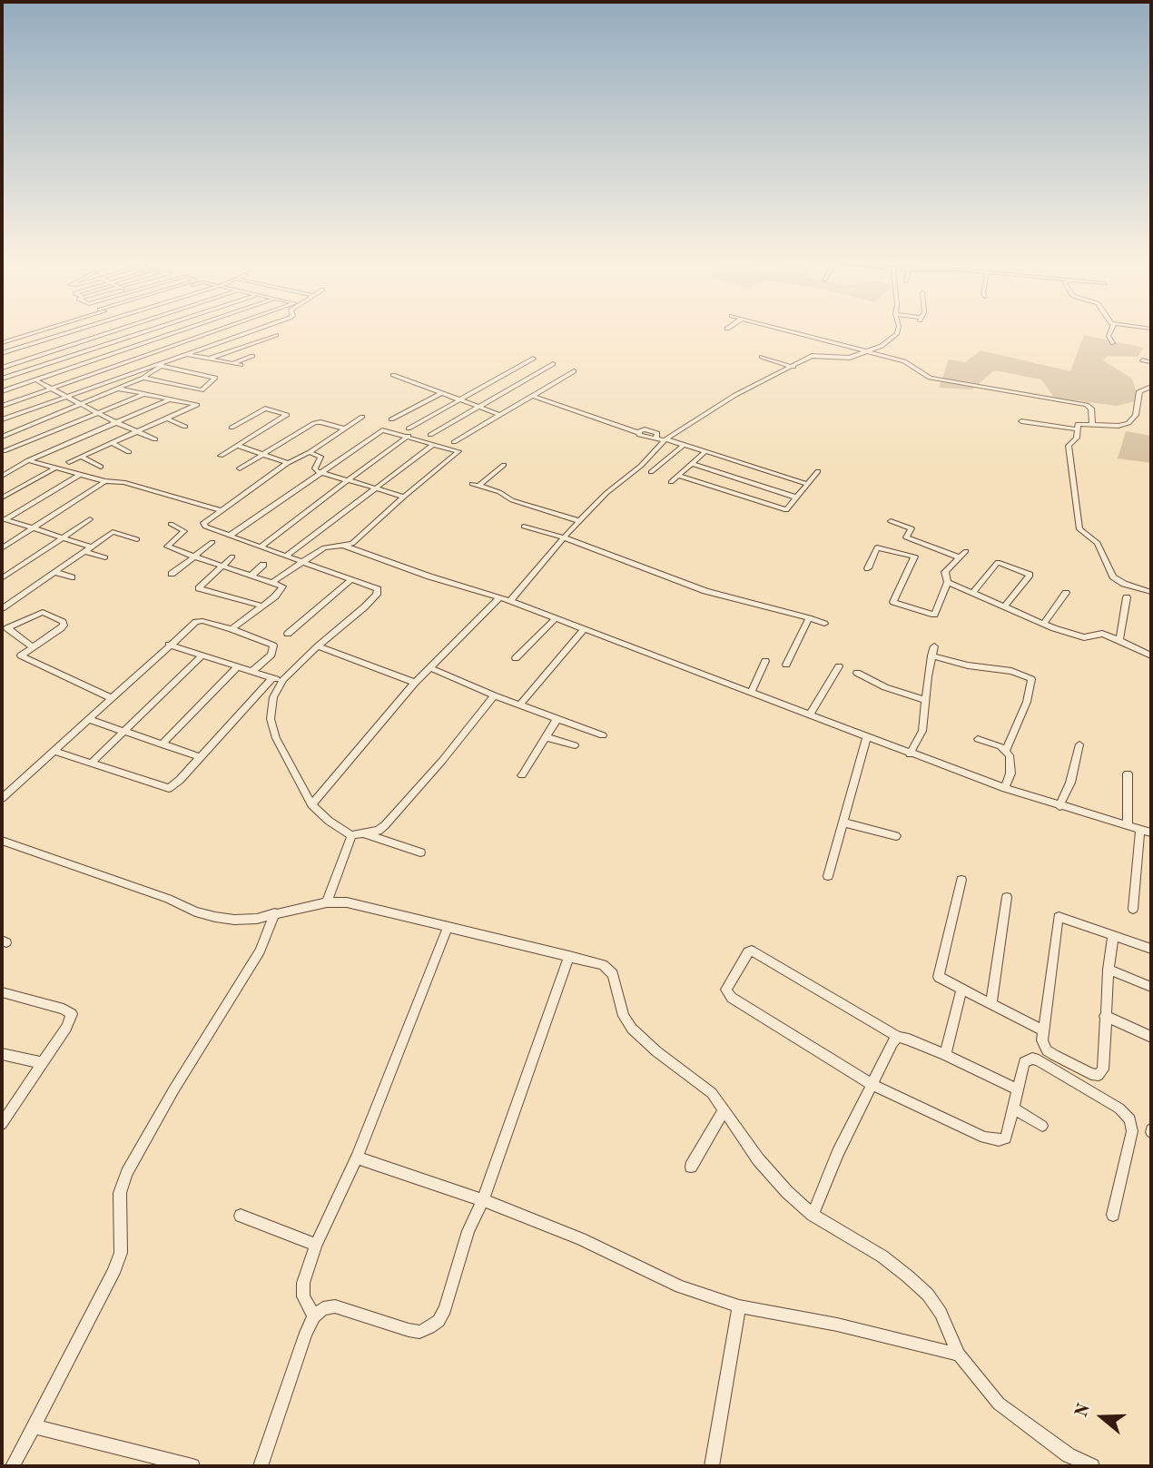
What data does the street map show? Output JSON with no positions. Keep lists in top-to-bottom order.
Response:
{
  "north": "left"
}
